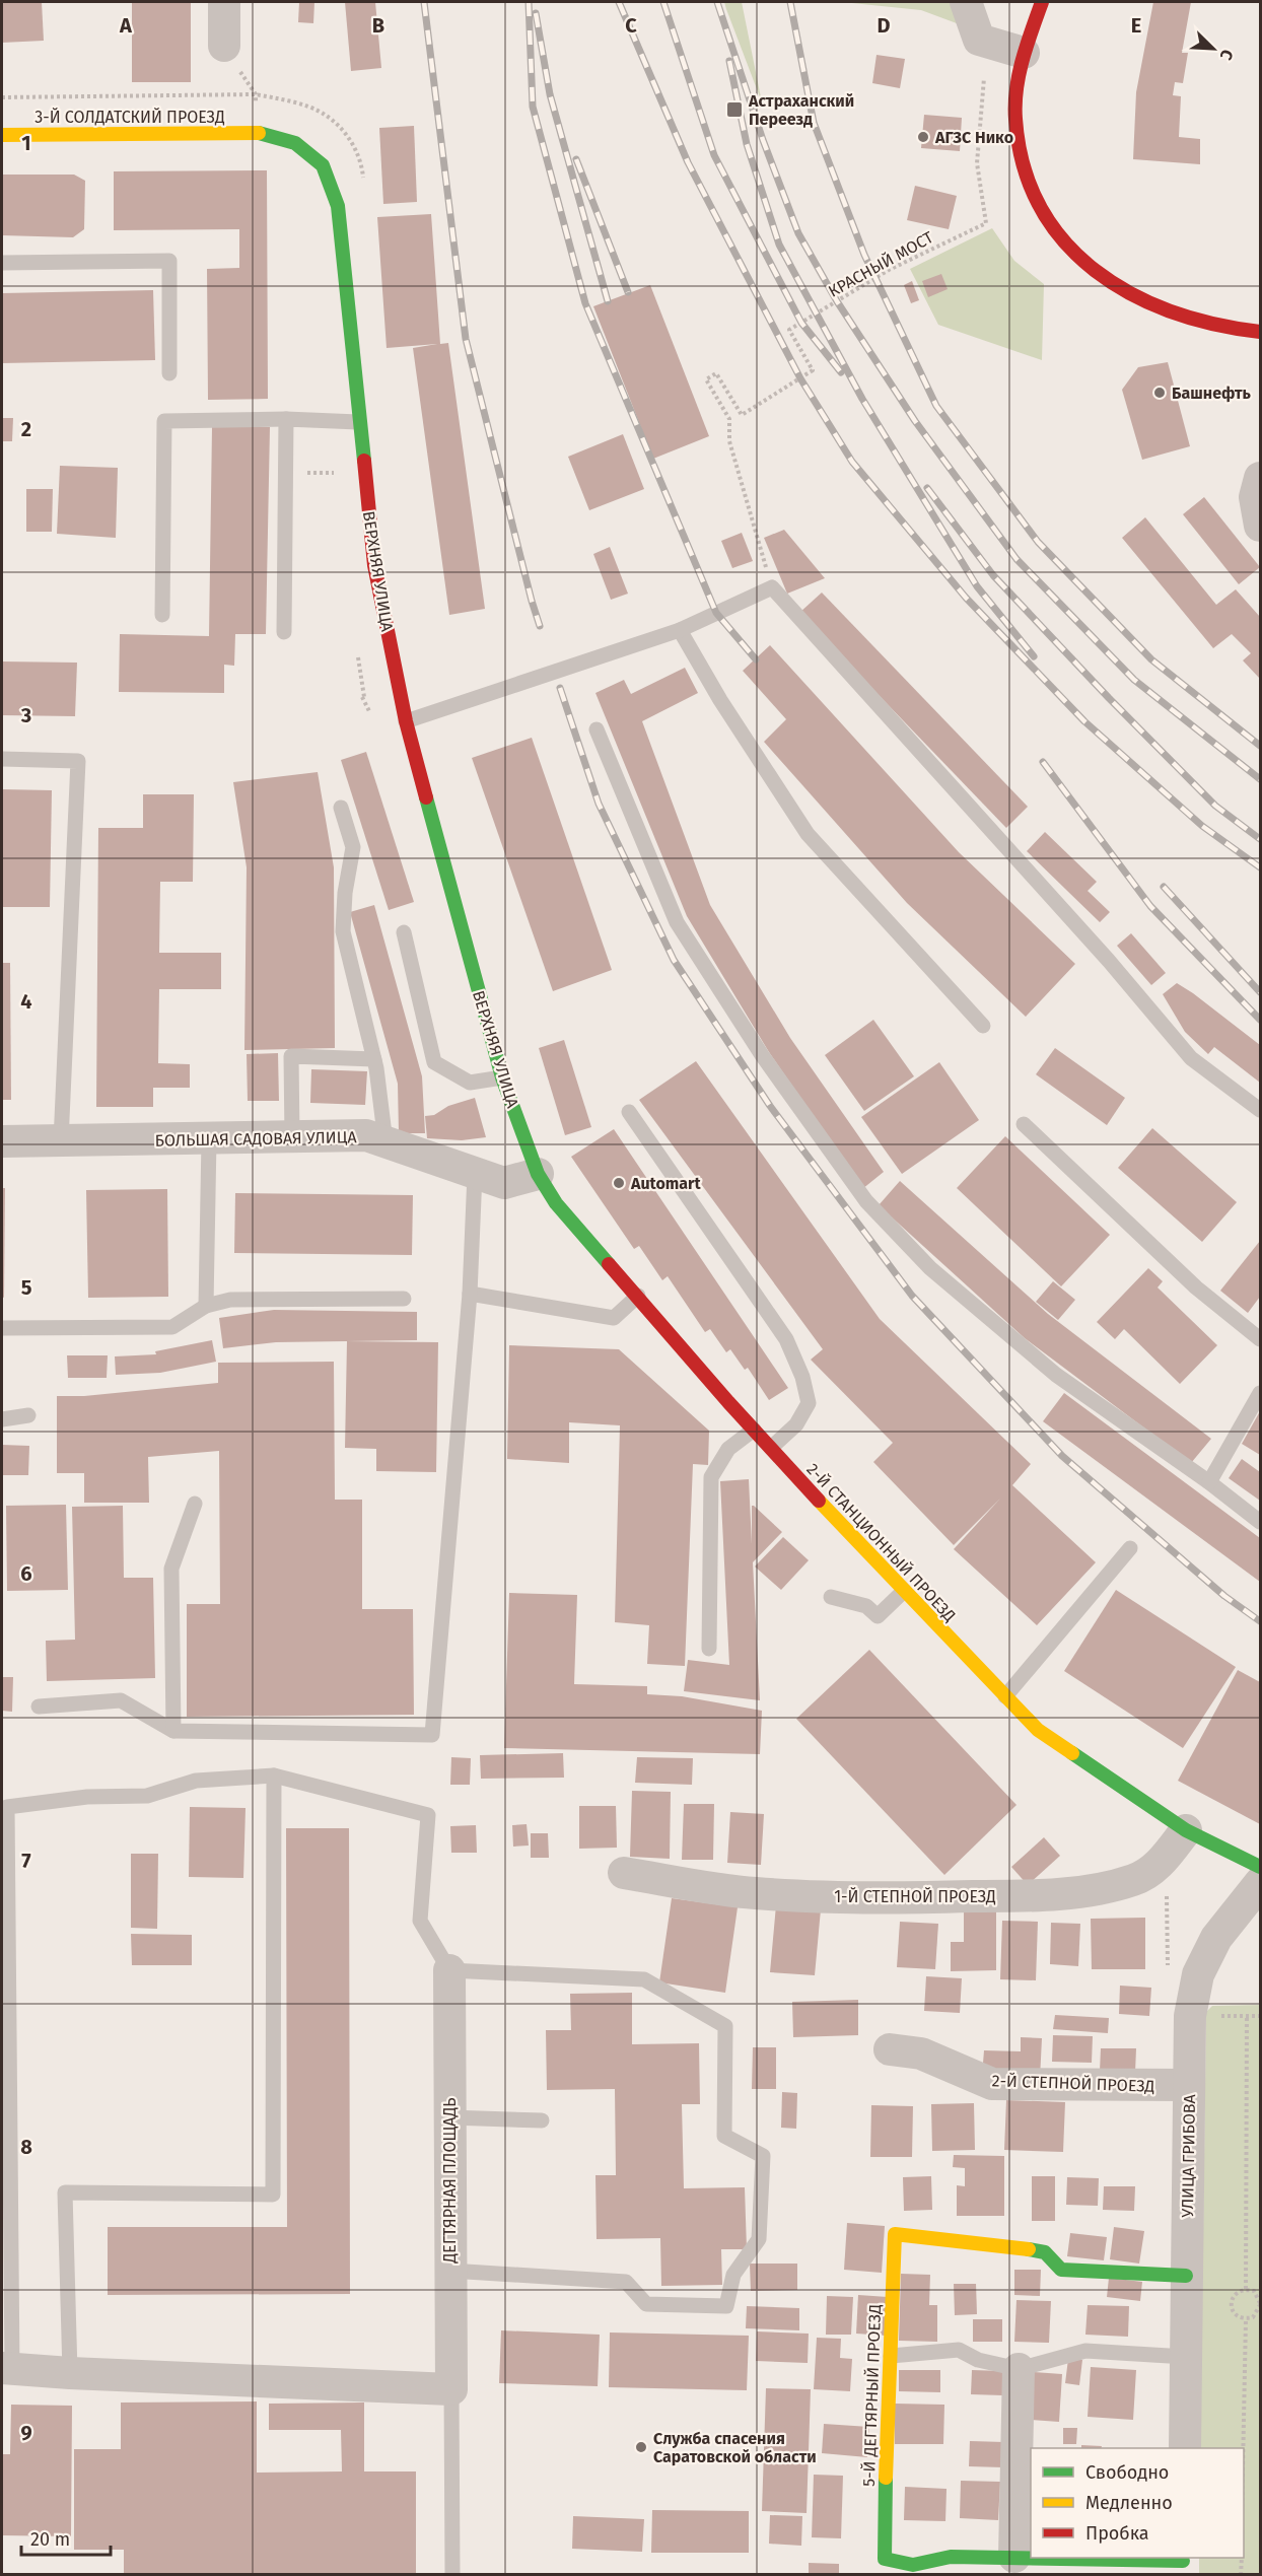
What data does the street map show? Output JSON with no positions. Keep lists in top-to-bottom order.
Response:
{
  "streets": {
    "main road": [
      "3-Й СОЛДАТСКИЙ ПРОЕЗД",
      "ВЕРХНЯЯ УЛИЦА",
      "2-Й СТАНЦИОННЫЙ ПРОЕЗД",
      "5-Й ДЕГТЯРНЫЙ ПРОЕЗД"
    ],
    "street": [
      "БОЛЬШАЯ САДОВАЯ УЛИЦА",
      "1-Й СТЕПНОЙ ПРОЕЗД",
      "2-Й СТЕПНОЙ ПРОЕЗД",
      "УЛИЦА ГРИБОВА",
      "ДЕГТЯРНАЯ ПЛОЩАДЬ"
    ],
    "path": ["КРАСНЫЙ МОСТ"]
  },
  "crossings": [
    ["3-Й СОЛДАТСКИЙ ПРОЕЗД", "ВЕРХНЯЯ УЛИЦА"],
    ["ВЕРХНЯЯ УЛИЦА", "БОЛЬШАЯ САДОВАЯ УЛИЦА"],
    ["ВЕРХНЯЯ УЛИЦА", "2-Й СТАНЦИОННЫЙ ПРОЕЗД"],
    ["БОЛЬШАЯ САДОВАЯ УЛИЦА", "2-Й СТАНЦИОННЫЙ ПРОЕЗД"],
    ["2-Й СТАНЦИОННЫЙ ПРОЕЗД", "1-Й СТЕПНОЙ ПРОЕЗД"],
    ["2-Й СТЕПНОЙ ПРОЕЗД", "УЛИЦА ГРИБОВА"],
    ["УЛИЦА ГРИБОВА", "5-Й ДЕГТЯРНЫЙ ПРОЕЗД"]
  ],
  "places": {
    "transit": ["Астраханский Переезд"],
    "other": [
      "АГЗС Нико",
      "Башнефть",
      "Automart",
      "Служба спасения Саратовской области"
    ]
  },
  "legend": ["Свободно", "Медленно", "Пробка"],
  "scale_bar": "20 m",
  "north": "bottom right",
  "grid": {
    "columns": [
      "A",
      "B",
      "C",
      "D",
      "E"
    ],
    "rows": [
      "1",
      "2",
      "3",
      "4",
      "5",
      "6",
      "7",
      "8",
      "9"
    ]
  }
}
